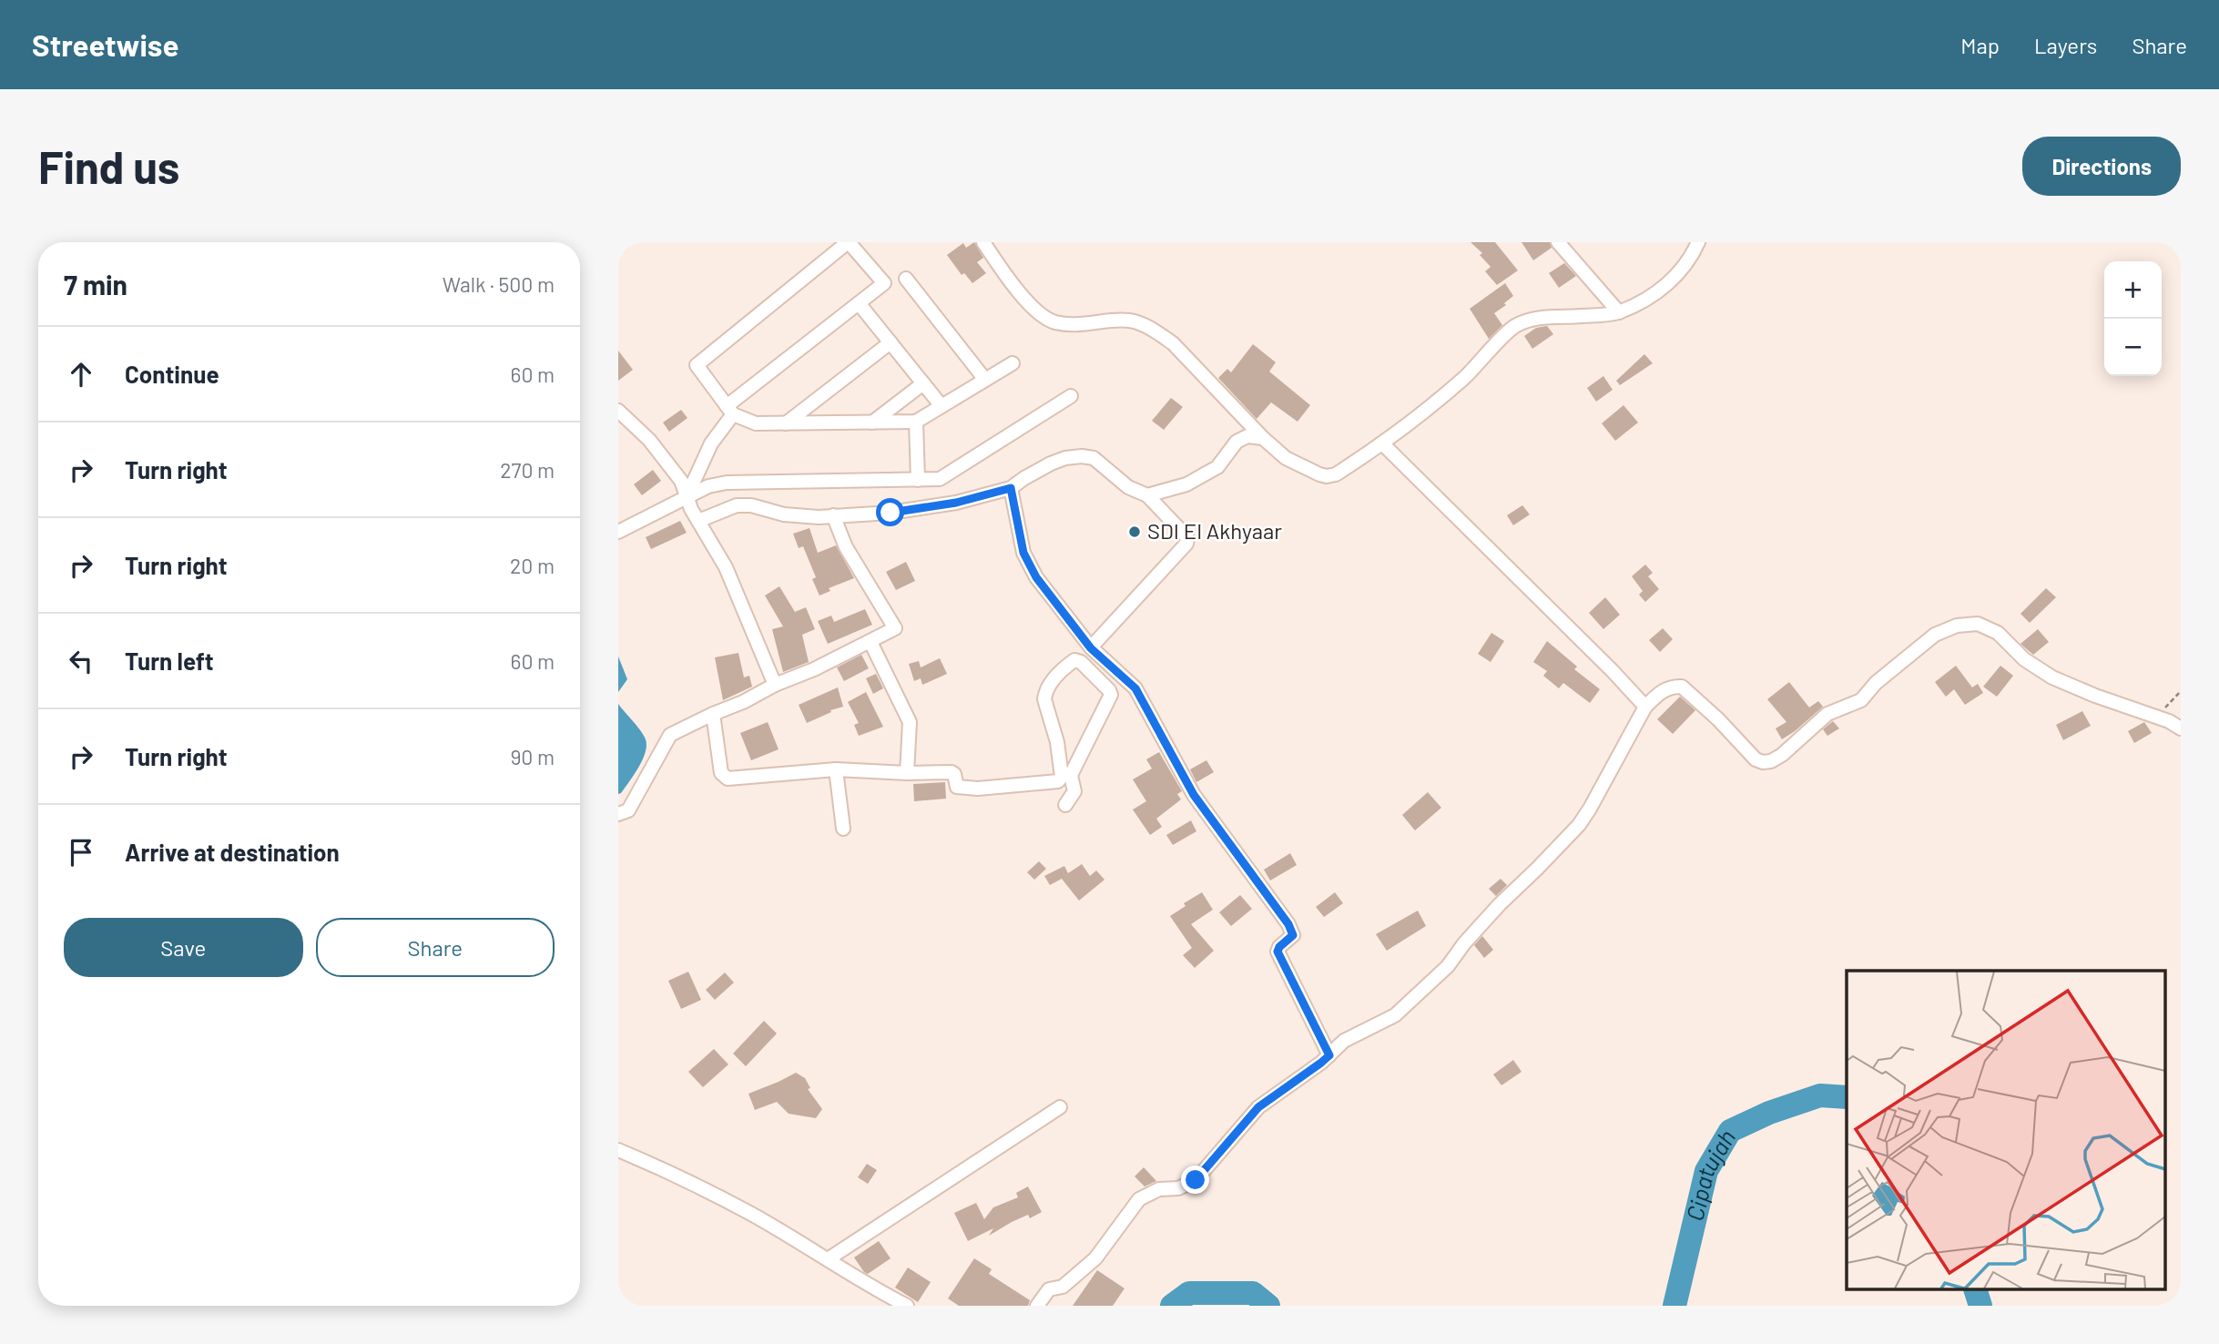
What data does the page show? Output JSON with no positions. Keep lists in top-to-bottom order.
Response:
{
  "water": ["Cipatujah"],
  "places": ["SDI El Akhyaar"],
  "page": {
    "header": "Streetwise",
    "nav": ["Map", "Layers", "Share"],
    "buttons": [
      "Directions",
      ["Save", "Share"]
    ],
    "title": "Find us",
    "heading": ["7 min", "Walk · 500 m"],
    "map_buttons": ["+", "−"],
    "list": [
      ["Continue", "60 m"],
      ["Turn right", "270 m"],
      ["Turn right", "20 m"],
      ["Turn left", "60 m"],
      ["Turn right", "90 m"],
      "Arrive at destination"
    ]
  }
}
